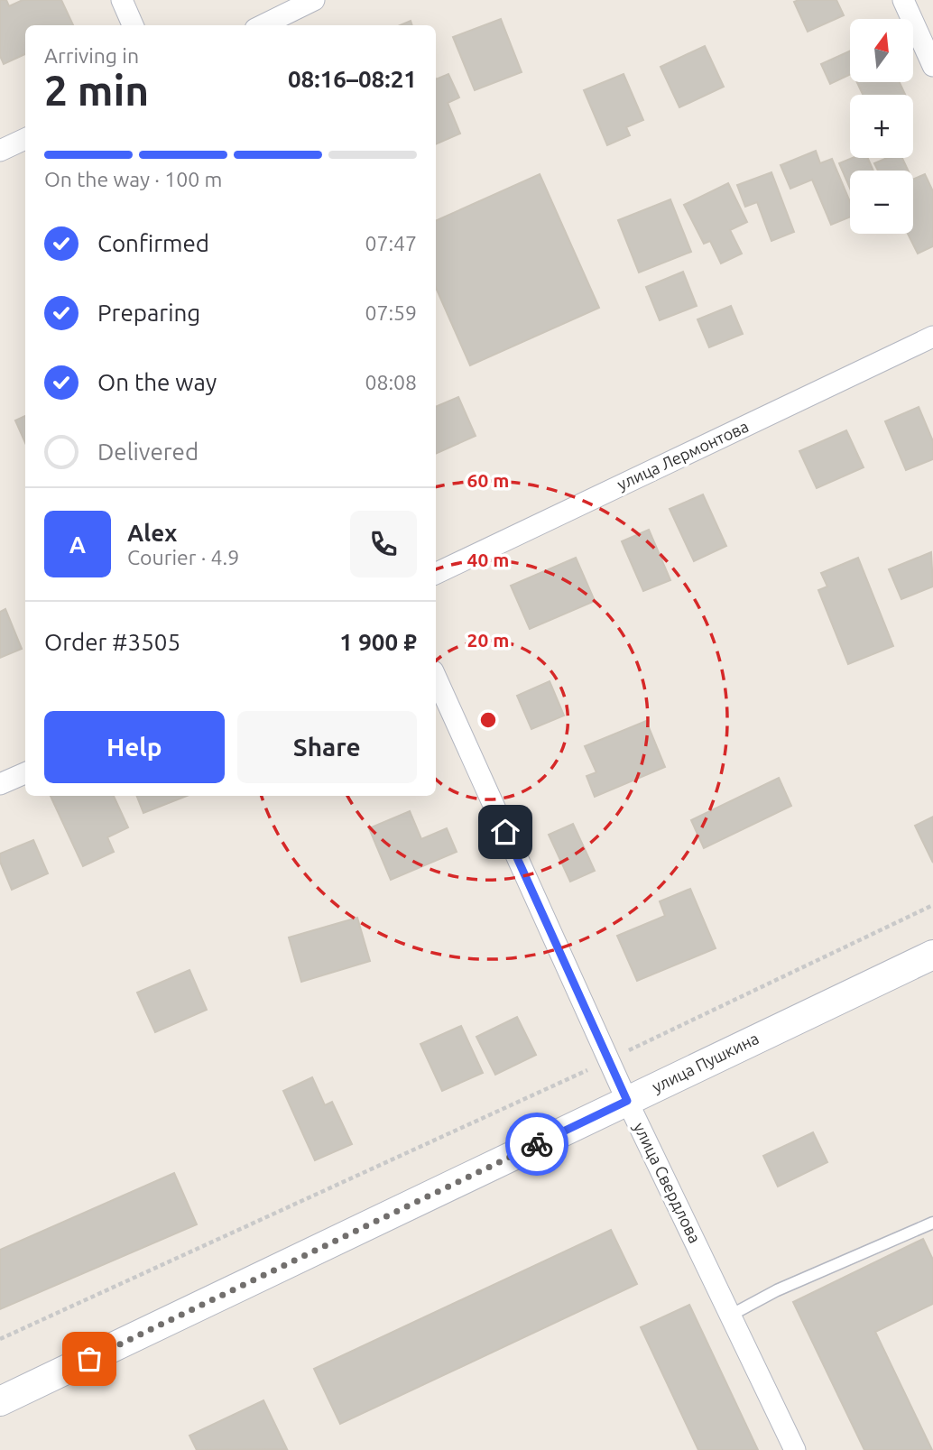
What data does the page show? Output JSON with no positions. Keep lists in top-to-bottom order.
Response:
{
  "streets": {
    "street": ["улица Лермонтова", "улица Пушкина", "улица Свердлова"]
  },
  "crossings": [
    ["улица Пушкина", "улица Свердлова"]
  ],
  "north": "top",
  "page": {
    "map_buttons": ["+", "−"],
    "heading": ["2 min", "Arriving in", "08:16–08:21"],
    "panel": [
      "Alex",
      "Courier · 4.9",
      "Order #3505",
      "1 900 ₽"
    ],
    "bar": "On the way · 100 m",
    "list": [
      ["Confirmed", "07:47"],
      ["Preparing", "07:59"],
      ["On the way", "08:08"],
      "Delivered"
    ],
    "round": "A",
    "buttons": ["Help", "Share"]
  },
  "rings": ["60 m", "40 m", "20 m"]
}
